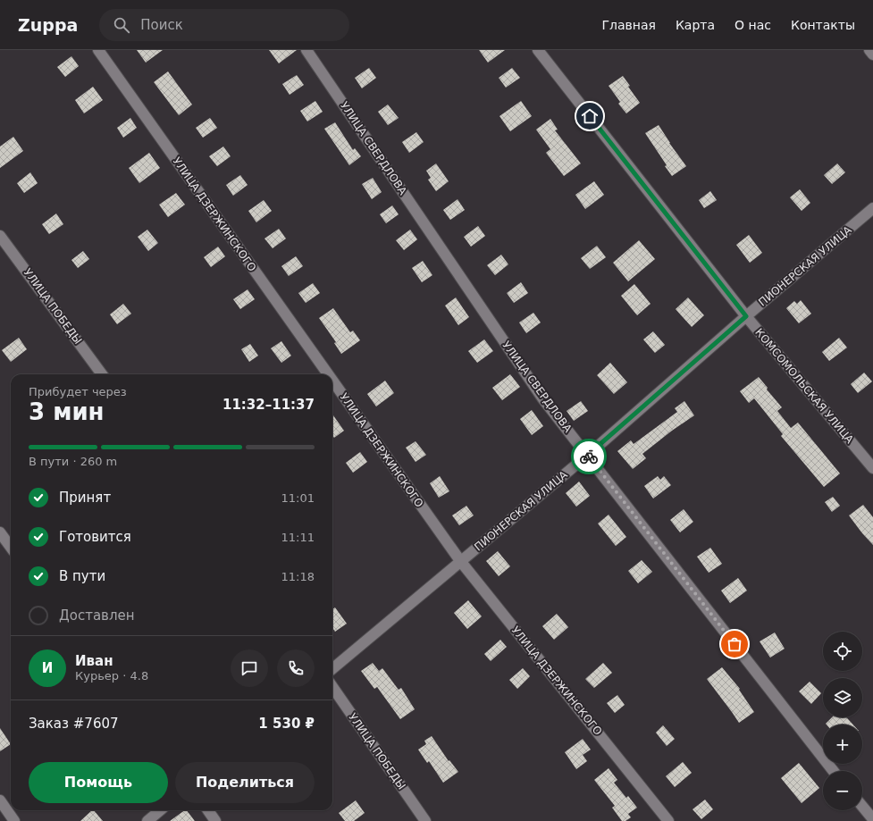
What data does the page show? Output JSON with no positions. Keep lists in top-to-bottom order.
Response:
{
  "streets": {
    "street": [
      "УЛИЦА СВЕРДЛОВА",
      "УЛИЦА ДЗЕРЖИНСКОГО",
      "ПИОНЕРСКАЯ УЛИЦА",
      "УЛИЦА ПОБЕДЫ",
      "КОМСОМОЛЬСКАЯ УЛИЦА"
    ]
  },
  "crossings": [
    ["УЛИЦА СВЕРДЛОВА", "ПИОНЕРСКАЯ УЛИЦА"],
    ["УЛИЦА ДЗЕРЖИНСКОГО", "ПИОНЕРСКАЯ УЛИЦА"],
    ["ПИОНЕРСКАЯ УЛИЦА", "КОМСОМОЛЬСКАЯ УЛИЦА"]
  ],
  "page": {
    "header": "Zuppa",
    "search": "Поиск",
    "nav": [
      "Главная",
      "Карта",
      "О нас",
      "Контакты"
    ],
    "heading": ["3 мин", "Прибудет через", "11:32–11:37"],
    "panel": [
      "Иван",
      "Курьер · 4.8",
      "Заказ #7607",
      "1 530 ₽"
    ],
    "bar": "В пути · 260 m",
    "list": [
      ["Принят", "11:01"],
      ["Готовится", "11:11"],
      ["В пути", "11:18"],
      "Доставлен"
    ],
    "map_buttons": ["+", "−"],
    "round": "И",
    "buttons": ["Помощь", "Поделиться"]
  }
}
